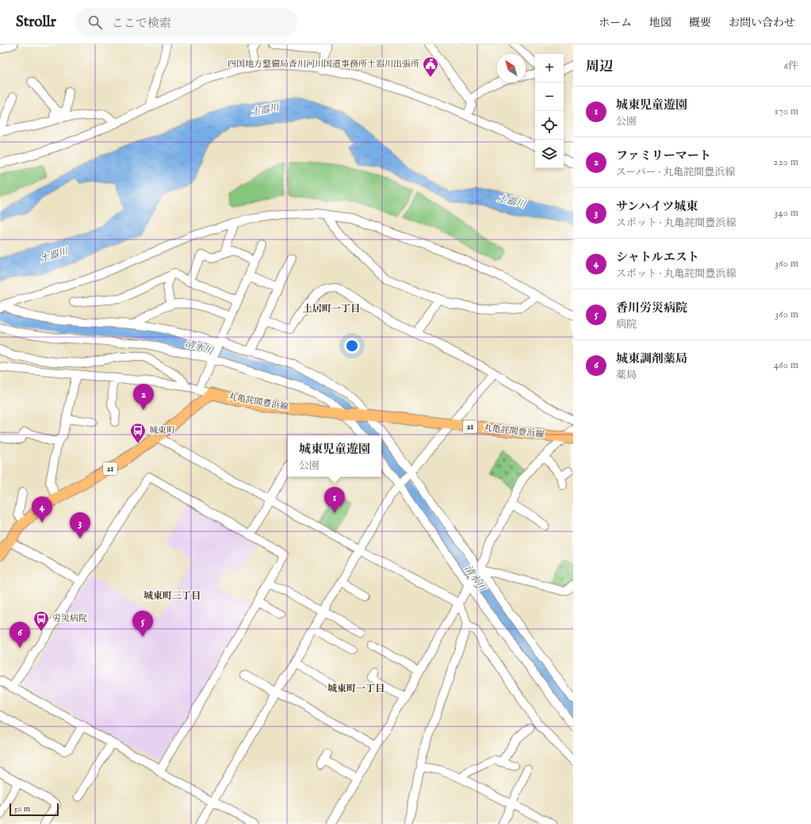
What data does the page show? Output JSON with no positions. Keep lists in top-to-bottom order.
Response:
{
  "streets": {
    "main road": ["丸亀詫間豊浜線", "21"]
  },
  "crossings": [
    ["丸亀詫間豊浜線", "21"]
  ],
  "districts": ["土居町一丁目", "城東町三丁目", "城東町一丁目"],
  "water": ["土器川", "清水川"],
  "places": {
    "public building": ["四国地方整備局香川河川国道事務所土器川出張所"],
    "bus stop": ["城東町", "労災病院"]
  },
  "scale_bar": "50 m",
  "north": "top left",
  "page": {
    "header": "Strollr",
    "search": "ここで検索",
    "nav": [
      "ホーム",
      "地図",
      "概要",
      "お問い合わせ"
    ],
    "heading": ["周辺", "6件"],
    "map_buttons": ["+", "−"],
    "list": [
      {
        "mark": "1",
        "name": "城東児童遊園",
        "note": "公園",
        "value": "170 m"
      },
      {
        "mark": "2",
        "name": "ファミリーマート",
        "note": "スーパー · 丸亀詫間豊浜線",
        "value": "220 m"
      },
      {
        "mark": "3",
        "name": "サンハイツ城東",
        "note": "スポット · 丸亀詫間豊浜線",
        "value": "340 m"
      },
      {
        "mark": "4",
        "name": "シャトルエスト",
        "note": "スポット · 丸亀詫間豊浜線",
        "value": "360 m"
      },
      {
        "mark": "5",
        "name": "香川労災病院",
        "note": "病院",
        "value": "360 m"
      },
      {
        "mark": "6",
        "name": "城東調剤薬局",
        "note": "薬局",
        "value": "460 m"
      }
    ],
    "pins": [
      "2",
      "1",
      "4",
      "3",
      "5",
      "6"
    ],
    "popup": ["城東児童遊園", "公園"],
    "scale": "50 m"
  }
}
